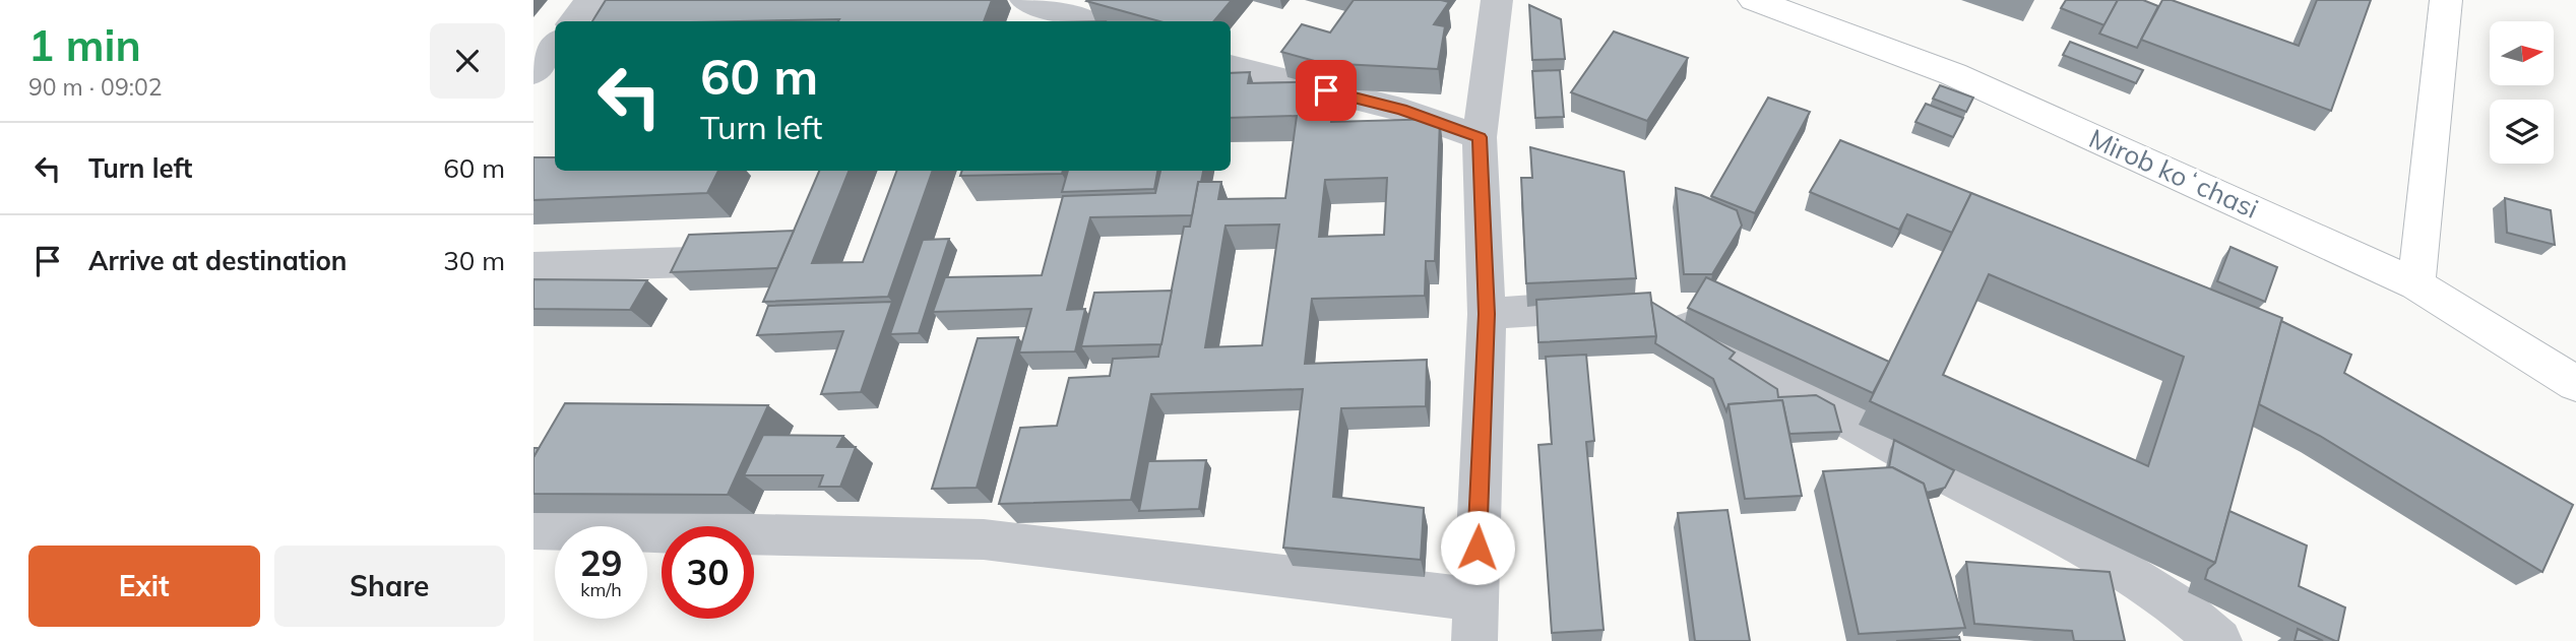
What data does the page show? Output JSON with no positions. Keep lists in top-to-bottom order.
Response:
{
  "streets": {
    "street": ["Mirob koʻchasi"]
  },
  "north": "right",
  "page": {
    "heading": ["1 min", "90 m · 09:02"],
    "turn": ["60 m", "Turn left"],
    "list": [
      {
        "name": "Turn left",
        "value": "60 m"
      },
      {
        "name": "Arrive at destination",
        "value": "30 m"
      }
    ],
    "speed": "29 km/h",
    "limit": "30",
    "buttons": ["Exit", "Share"]
  }
}
